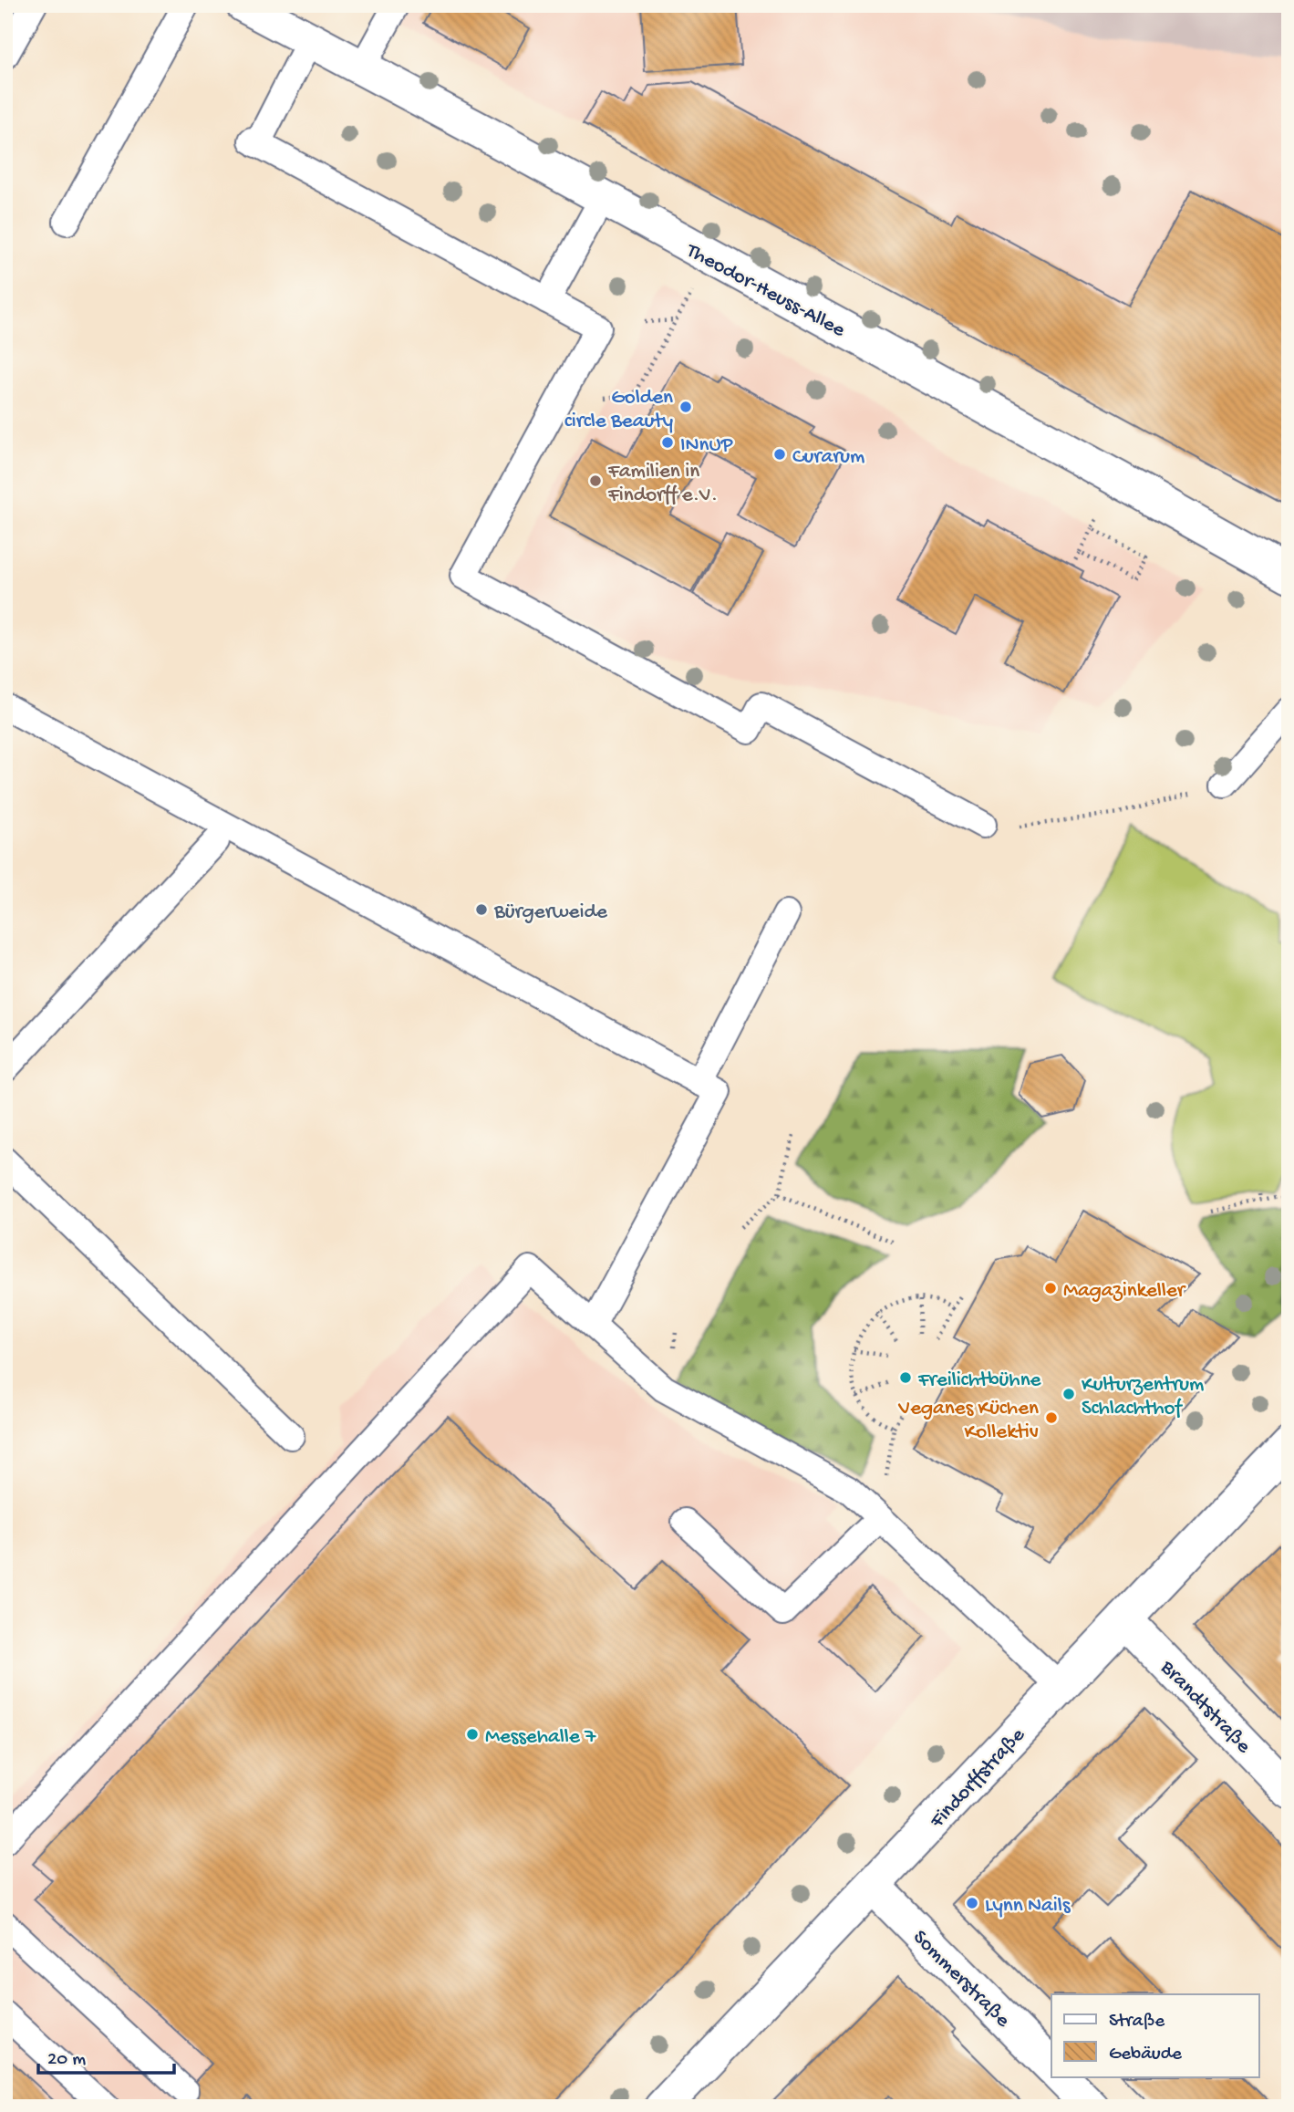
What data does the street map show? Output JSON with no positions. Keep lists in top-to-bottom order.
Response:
{
  "streets": {
    "street": [
      "Theodor-Heuss-Allee",
      "Brandtstraße",
      "Findorffstraße",
      "Sommerstraße"
    ]
  },
  "crossings": [
    ["Brandtstraße", "Findorffstraße"],
    ["Findorffstraße", "Sommerstraße"]
  ],
  "places": [
    "Golden circle Beauty",
    "INnUP",
    "Curarum",
    "Familien in Findorff e.V.",
    "Bürgerweide",
    "Magazinkeller",
    "Freilichtbühne",
    "Kulturzentrum Schlachthof",
    "Veganes Küchen Kollektiv",
    "Messehalle 7",
    "Lynn Nails"
  ],
  "legend": ["Straße", "Gebäude"],
  "scale_bar": "20 m"
}
